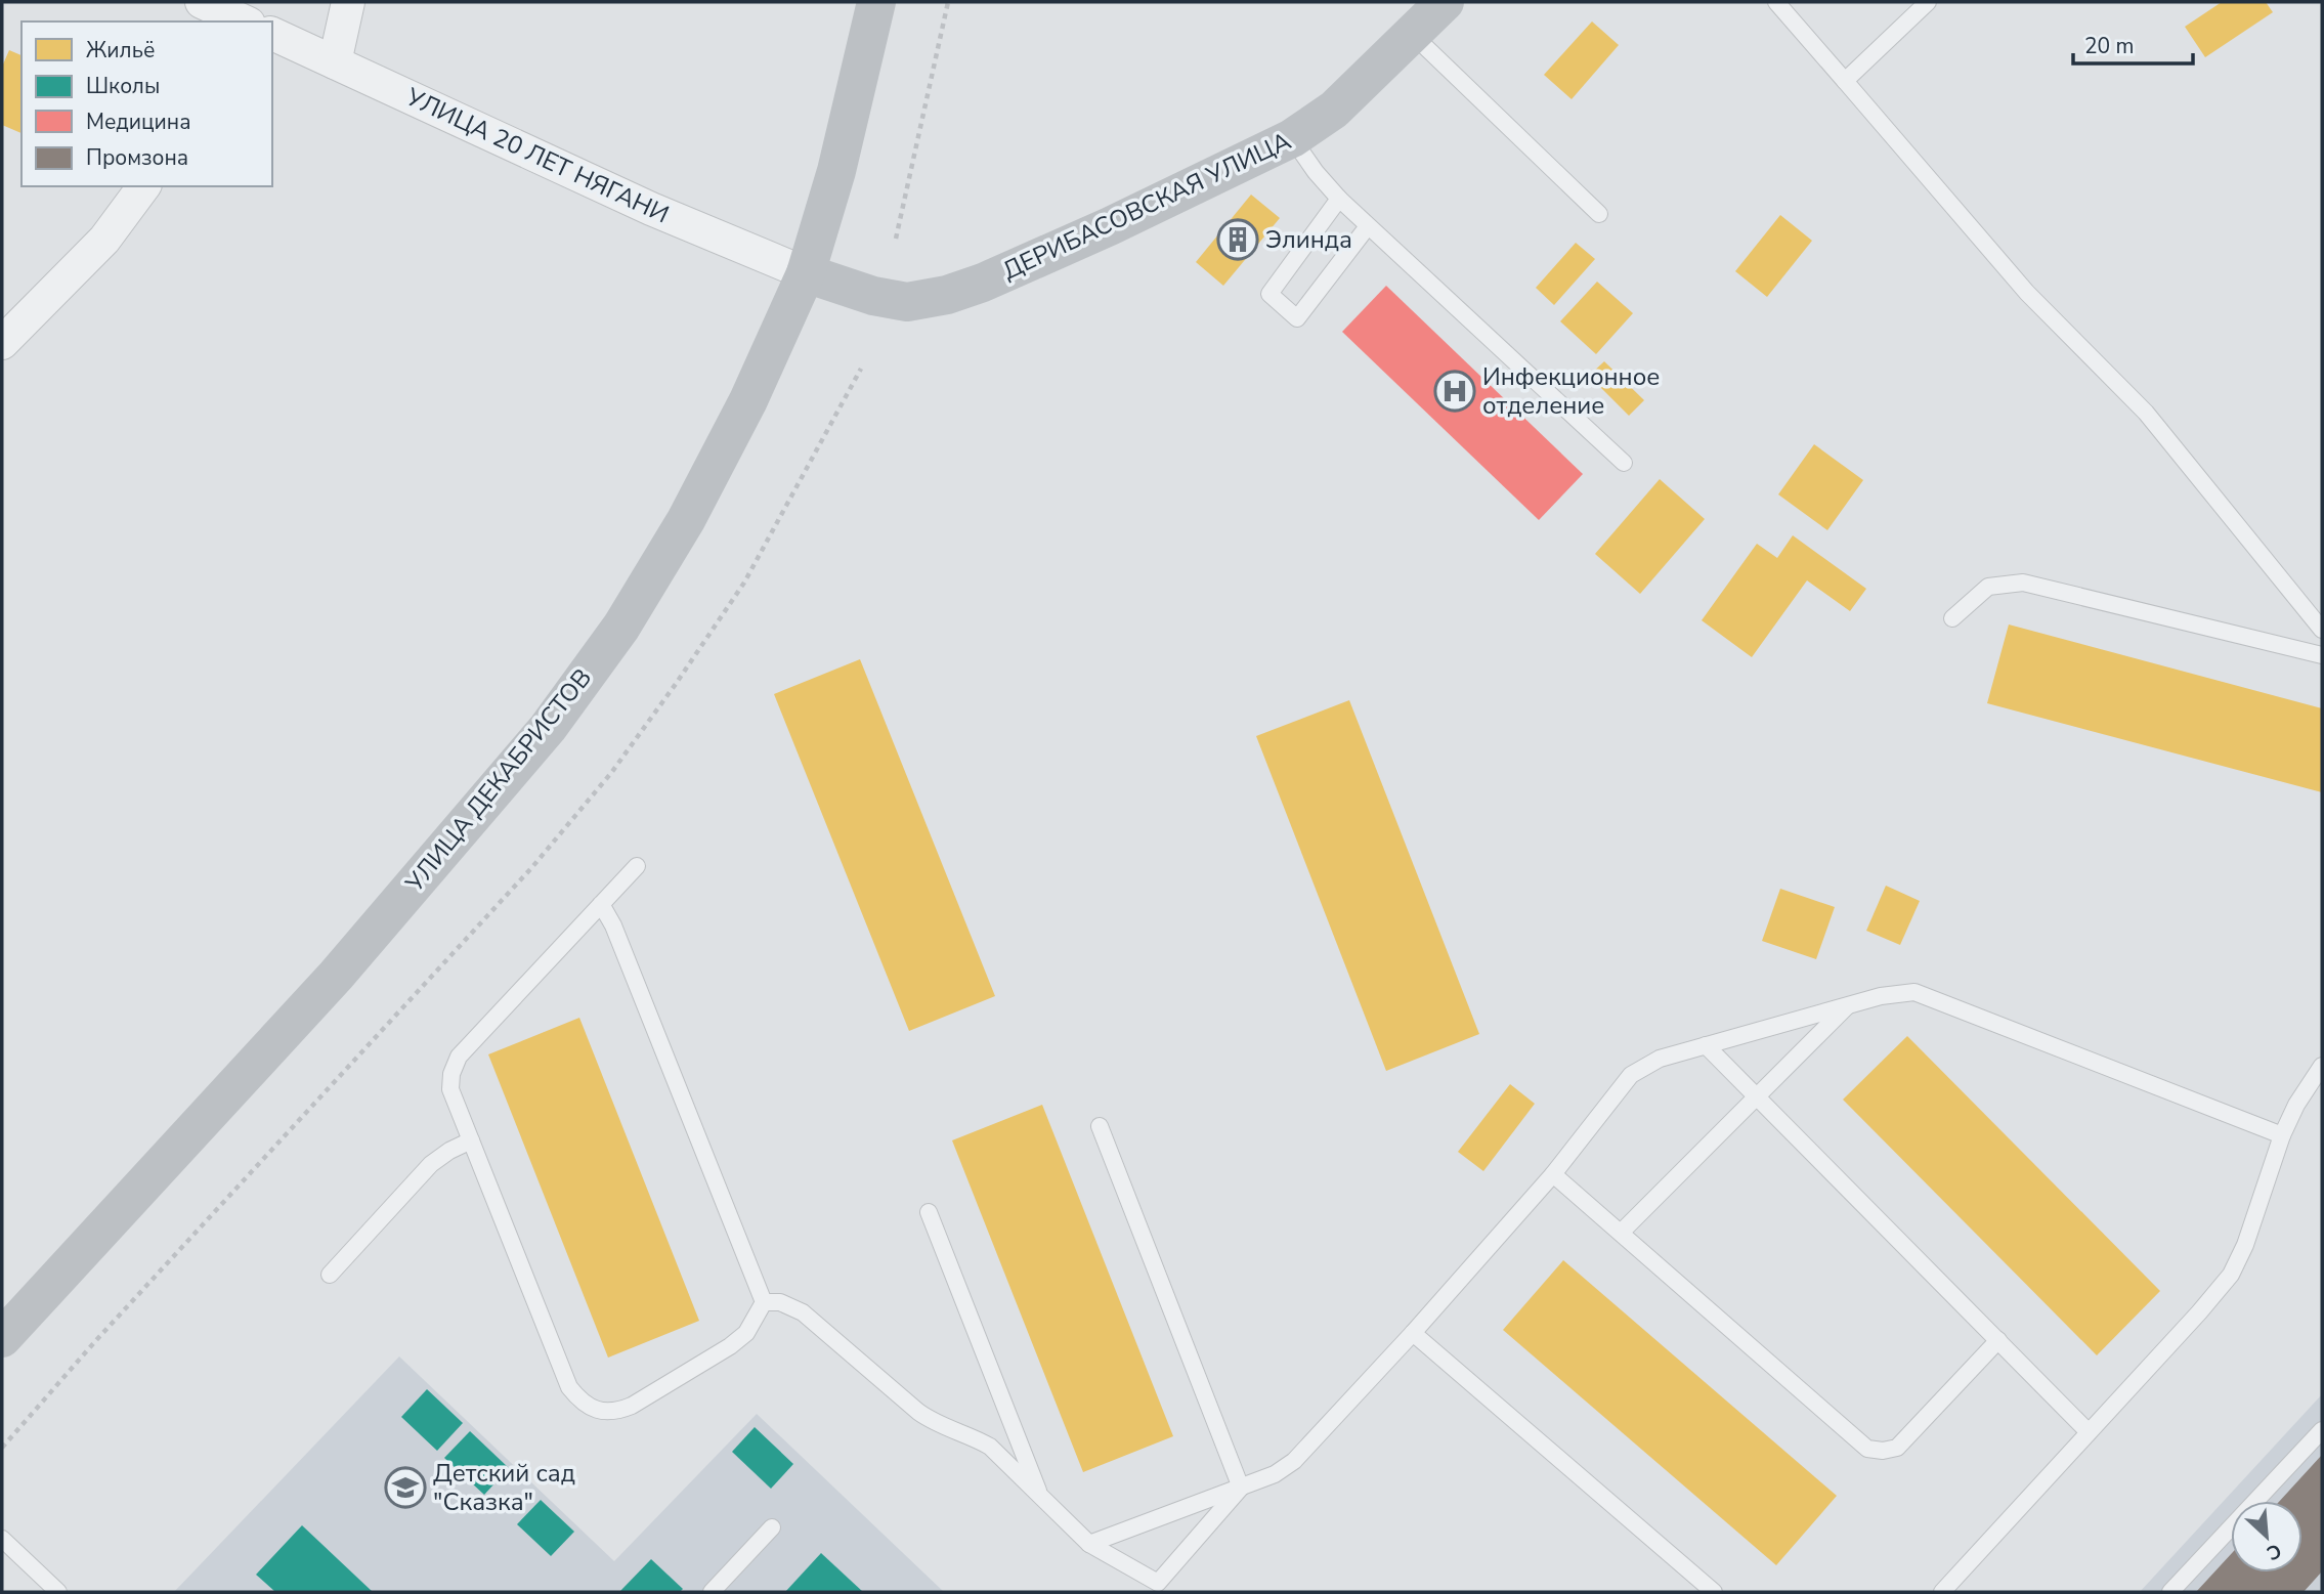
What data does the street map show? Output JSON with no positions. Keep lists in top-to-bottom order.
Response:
{
  "streets": {
    "main road": ["ДЕРИБАСОВСКАЯ УЛИЦА", "УЛИЦА ДЕКАБРИСТОВ"],
    "street": ["УЛИЦА 20 ЛЕТ НЯГАНИ"]
  },
  "crossings": [
    ["УЛИЦА 20 ЛЕТ НЯГАНИ", "ДЕРИБАСОВСКАЯ УЛИЦА"],
    ["УЛИЦА 20 ЛЕТ НЯГАНИ", "УЛИЦА ДЕКАБРИСТОВ"],
    ["ДЕРИБАСОВСКАЯ УЛИЦА", "УЛИЦА ДЕКАБРИСТОВ"]
  ],
  "places": {
    "building": ["Элинда"],
    "hospital": ["Инфекционное отделение"],
    "school or university": ["Детский сад \"Сказка\""]
  },
  "legend": [
    "Жильё",
    "Школы",
    "Медицина",
    "Промзона"
  ],
  "scale_bar": "20 m",
  "north": "bottom right"
}
